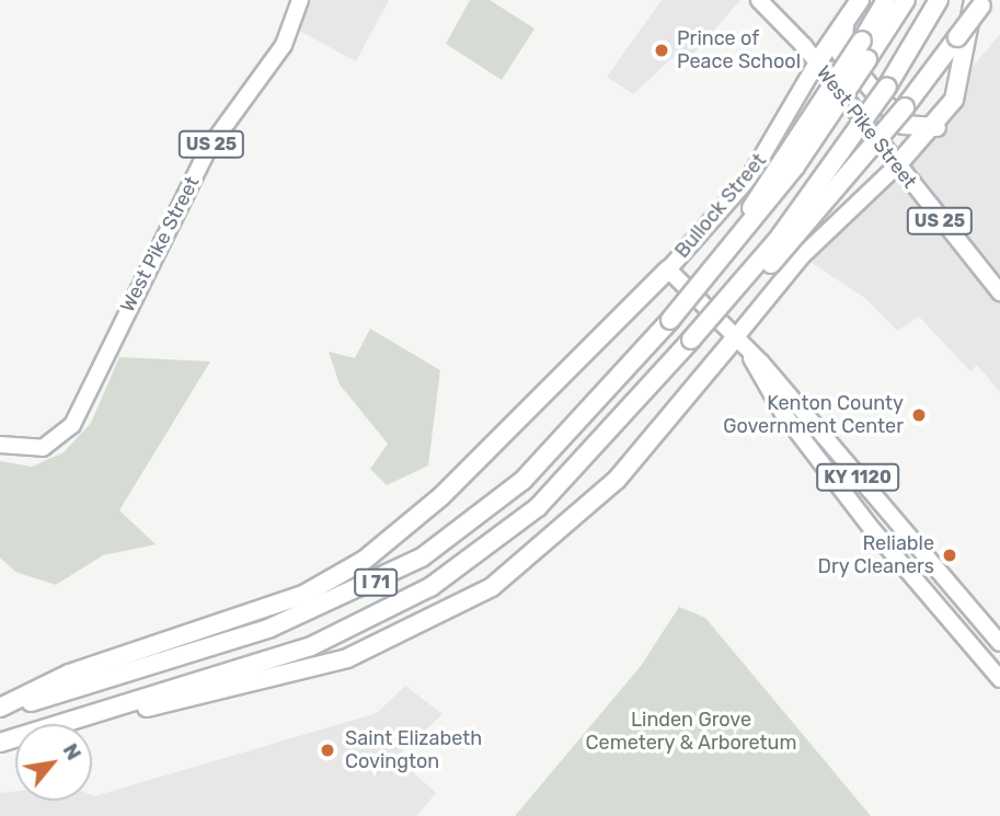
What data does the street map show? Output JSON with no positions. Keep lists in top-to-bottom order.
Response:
{
  "streets": {
    "highway": ["I 71"],
    "main road": [
      "West Pike Street",
      "US 25",
      "Bullock Street",
      "KY 1120"
    ]
  },
  "crossings": [
    ["West Pike Street", "Bullock Street"],
    ["Bullock Street", "KY 1120"]
  ],
  "parks": ["Linden Grove Cemetery & Arboretum"],
  "places": [
    "Prince of Peace School",
    "Kenton County Government Center",
    "Reliable Dry Cleaners",
    "Saint Elizabeth Covington"
  ],
  "north": "top right"
}
